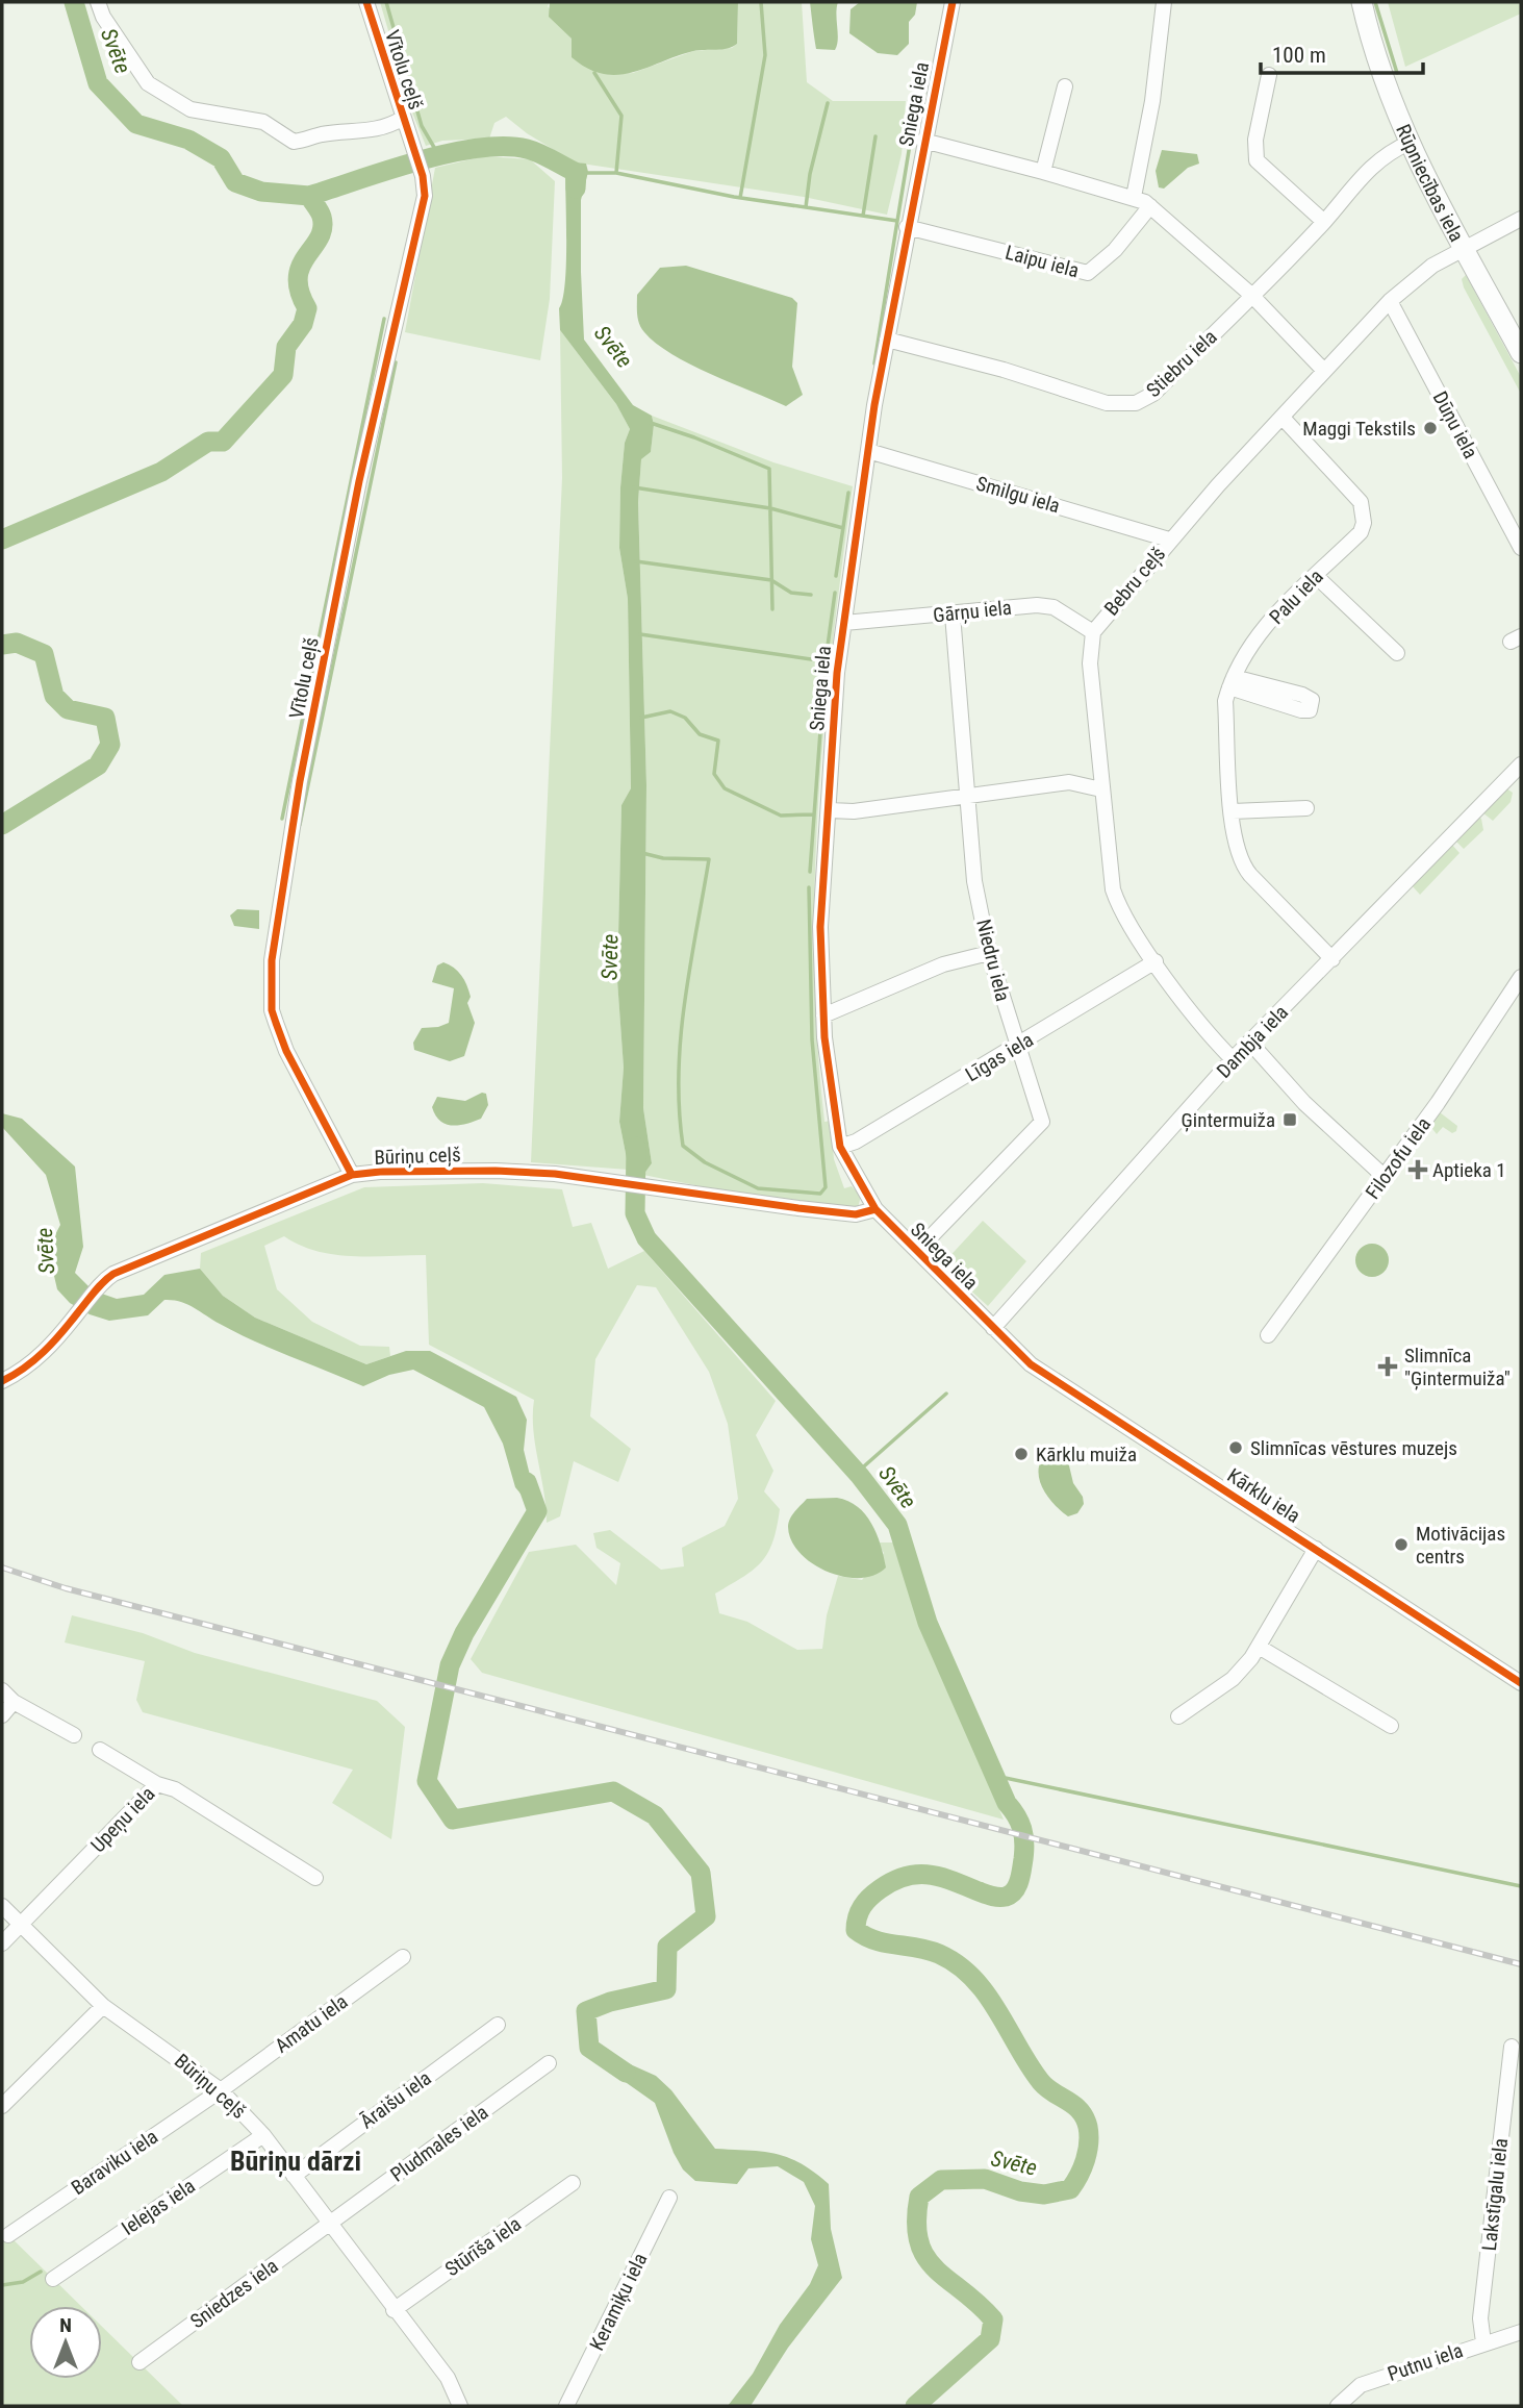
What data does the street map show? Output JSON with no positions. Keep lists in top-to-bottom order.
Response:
{
  "streets": {
    "main road": ["Rūpniecības iela"],
    "street": [
      "Vītolu ceļš",
      "Sniega iela",
      "Laipu iela",
      "Stiebru iela",
      "Dūņu iela",
      "Smilgu iela",
      "Bebru ceļš",
      "Palu iela",
      "Gārņu iela",
      "Niedru iela",
      "Dambja iela",
      "Līgas iela",
      "Būriņu ceļš",
      "Filozofu iela",
      "Kārklu iela",
      "Upeņu iela",
      "Amatu iela",
      "Āraišu iela",
      "Pludmales iela",
      "Baraviku iela",
      "Lakstīgalu iela",
      "Ielejas iela",
      "Stūrīša iela",
      "Sniedzes iela",
      "Keramiķu iela",
      "Putnu iela"
    ]
  },
  "crossings": [
    ["Vītolu ceļš", "Būriņu ceļš"],
    ["Sniega iela", "Laipu iela"],
    ["Sniega iela", "Stiebru iela"],
    ["Sniega iela", "Smilgu iela"],
    ["Sniega iela", "Gārņu iela"],
    ["Sniega iela", "Niedru iela"],
    ["Sniega iela", "Dambja iela"],
    ["Sniega iela", "Līgas iela"],
    ["Sniega iela", "Būriņu ceļš"],
    ["Sniega iela", "Kārklu iela"],
    ["Rūpniecības iela", "Stiebru iela"],
    ["Rūpniecības iela", "Bebru ceļš"],
    ["Dūņu iela", "Bebru ceļš"],
    ["Smilgu iela", "Bebru ceļš"],
    ["Bebru ceļš", "Palu iela"],
    ["Bebru ceļš", "Gārņu iela"],
    ["Bebru ceļš", "Dambja iela"],
    ["Bebru ceļš", "Līgas iela"],
    ["Palu iela", "Dambja iela"],
    ["Gārņu iela", "Niedru iela"],
    ["Niedru iela", "Līgas iela"],
    ["Dambja iela", "Kārklu iela"],
    ["Būriņu ceļš", "Upeņu iela"],
    ["Būriņu ceļš", "Amatu iela"],
    ["Būriņu ceļš", "Āraišu iela"],
    ["Būriņu ceļš", "Pludmales iela"],
    ["Būriņu ceļš", "Baraviku iela"],
    ["Būriņu ceļš", "Ielejas iela"],
    ["Būriņu ceļš", "Stūrīša iela"],
    ["Būriņu ceļš", "Sniedzes iela"],
    ["Amatu iela", "Baraviku iela"],
    ["Pludmales iela", "Sniedzes iela"],
    ["Lakstīgalu iela", "Putnu iela"]
  ],
  "districts": ["Būriņu dārzi"],
  "water": ["Svēte"],
  "places": {
    "other": [
      "Maggi Tekstils",
      "Slimnīcas vēstures muzejs",
      "Kārklu muiža",
      "Motivācijas centrs"
    ],
    "transit": ["Ģintermuiža"],
    "health": ["Aptieka 1", "Slimnīca \"Ģintermuiža\""]
  },
  "scale_bar": "100 m",
  "north": "top"
}
